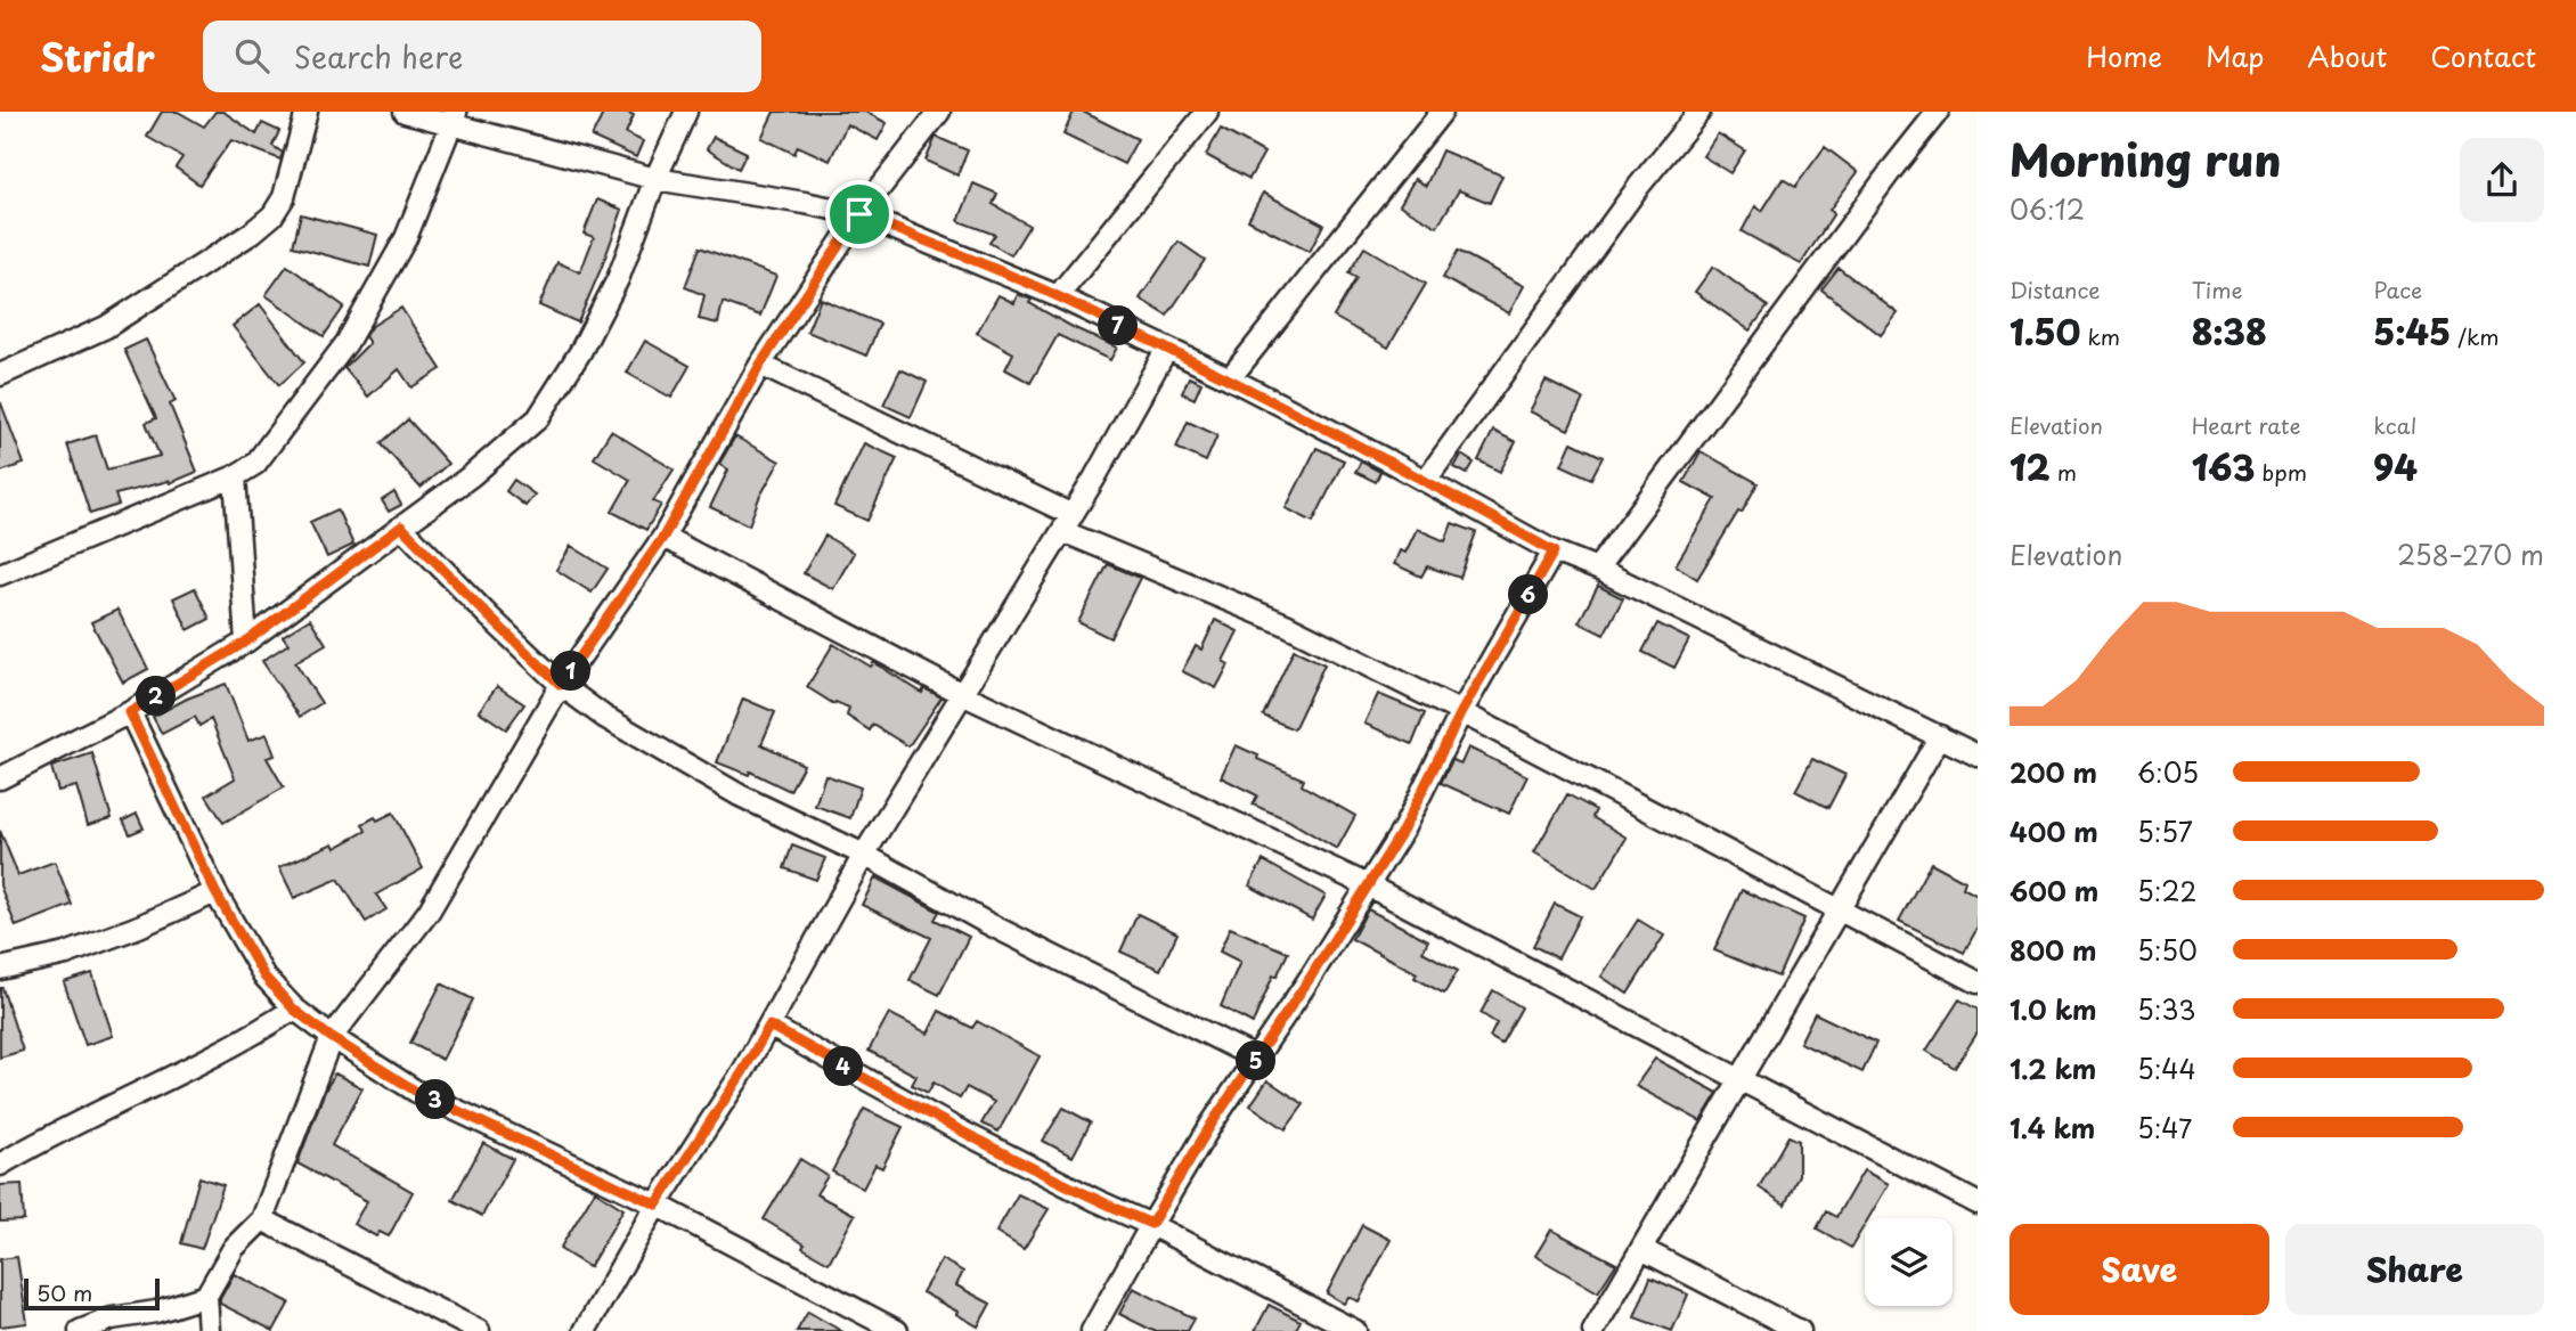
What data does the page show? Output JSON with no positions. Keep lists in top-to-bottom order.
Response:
{
  "scale_bar": "50 m",
  "page": {
    "header": "Stridr",
    "search": "Search here",
    "nav": [
      "Home",
      "Map",
      "About",
      "Contact"
    ],
    "heading": ["Morning run", "06:12"],
    "stats": [
      ["Distance", "1.50 km"],
      ["Time", "8:38"],
      ["Pace", "5:45 /km"],
      ["Elevation", "12 m"],
      ["Heart rate", "163 bpm"],
      ["kcal", "94"]
    ],
    "pins": [
      "7",
      "6",
      "1",
      "2",
      "5",
      "4",
      "3"
    ],
    "chart": ["Elevation", "258–270 m"],
    "list": [
      {
        "name": "200 m",
        "note": "6:05"
      },
      {
        "name": "400 m",
        "note": "5:57"
      },
      {
        "name": "600 m",
        "note": "5:22"
      },
      {
        "name": "800 m",
        "note": "5:50"
      },
      {
        "name": "1.0 km",
        "note": "5:33"
      },
      {
        "name": "1.2 km",
        "note": "5:44"
      },
      {
        "name": "1.4 km",
        "note": "5:47"
      }
    ],
    "buttons": ["Save", "Share"],
    "scale": "50 m"
  }
}
